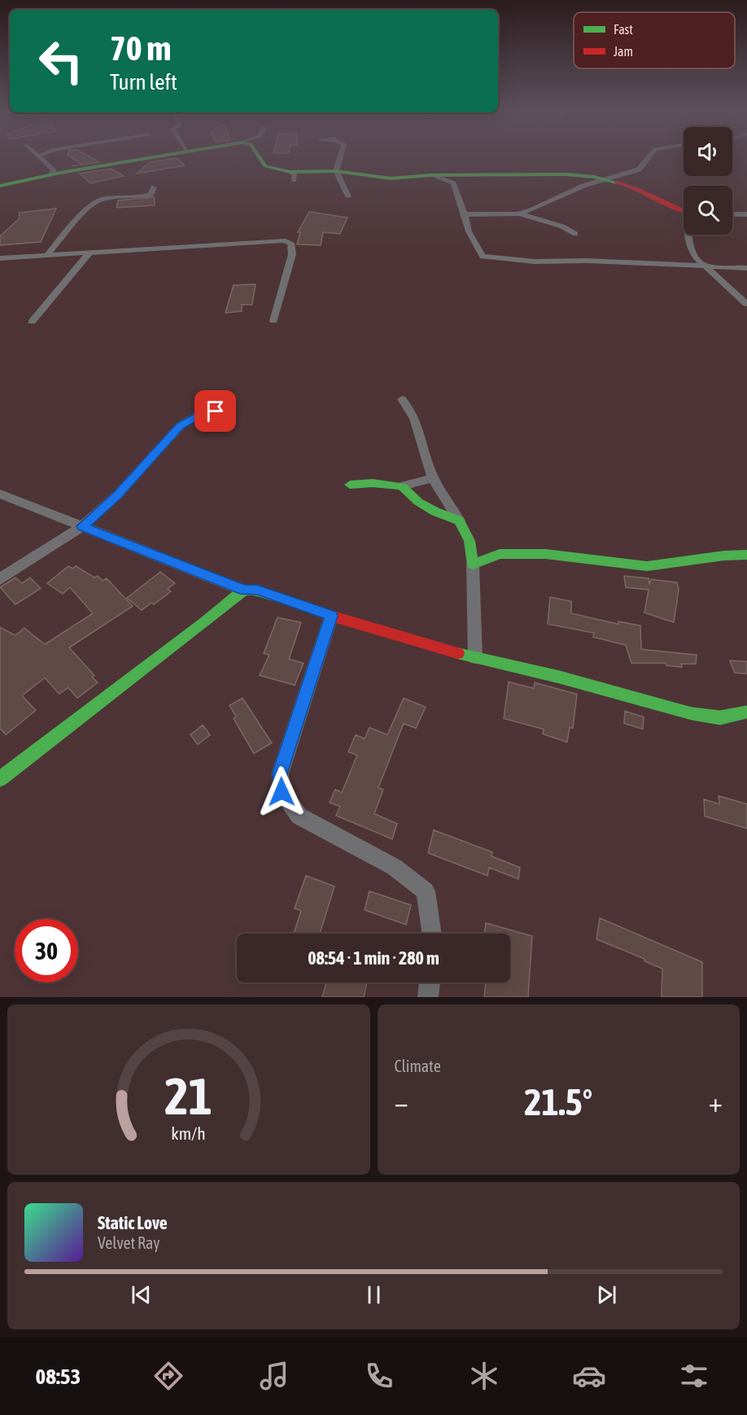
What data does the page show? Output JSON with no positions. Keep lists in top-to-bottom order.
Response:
{
  "legend": ["Fast", "Jam"],
  "page": {
    "turn": ["70 m", "Turn left"],
    "limit": "30",
    "trip": "08:54 · 1 min · 280 m",
    "tile": "Climate",
    "heat": ["−", "21.5°", "+"],
    "song": ["Static Love", "Velvet Ray"],
    "tabs": "08:53",
    "gauge": ["21", "km/h"]
  }
}
